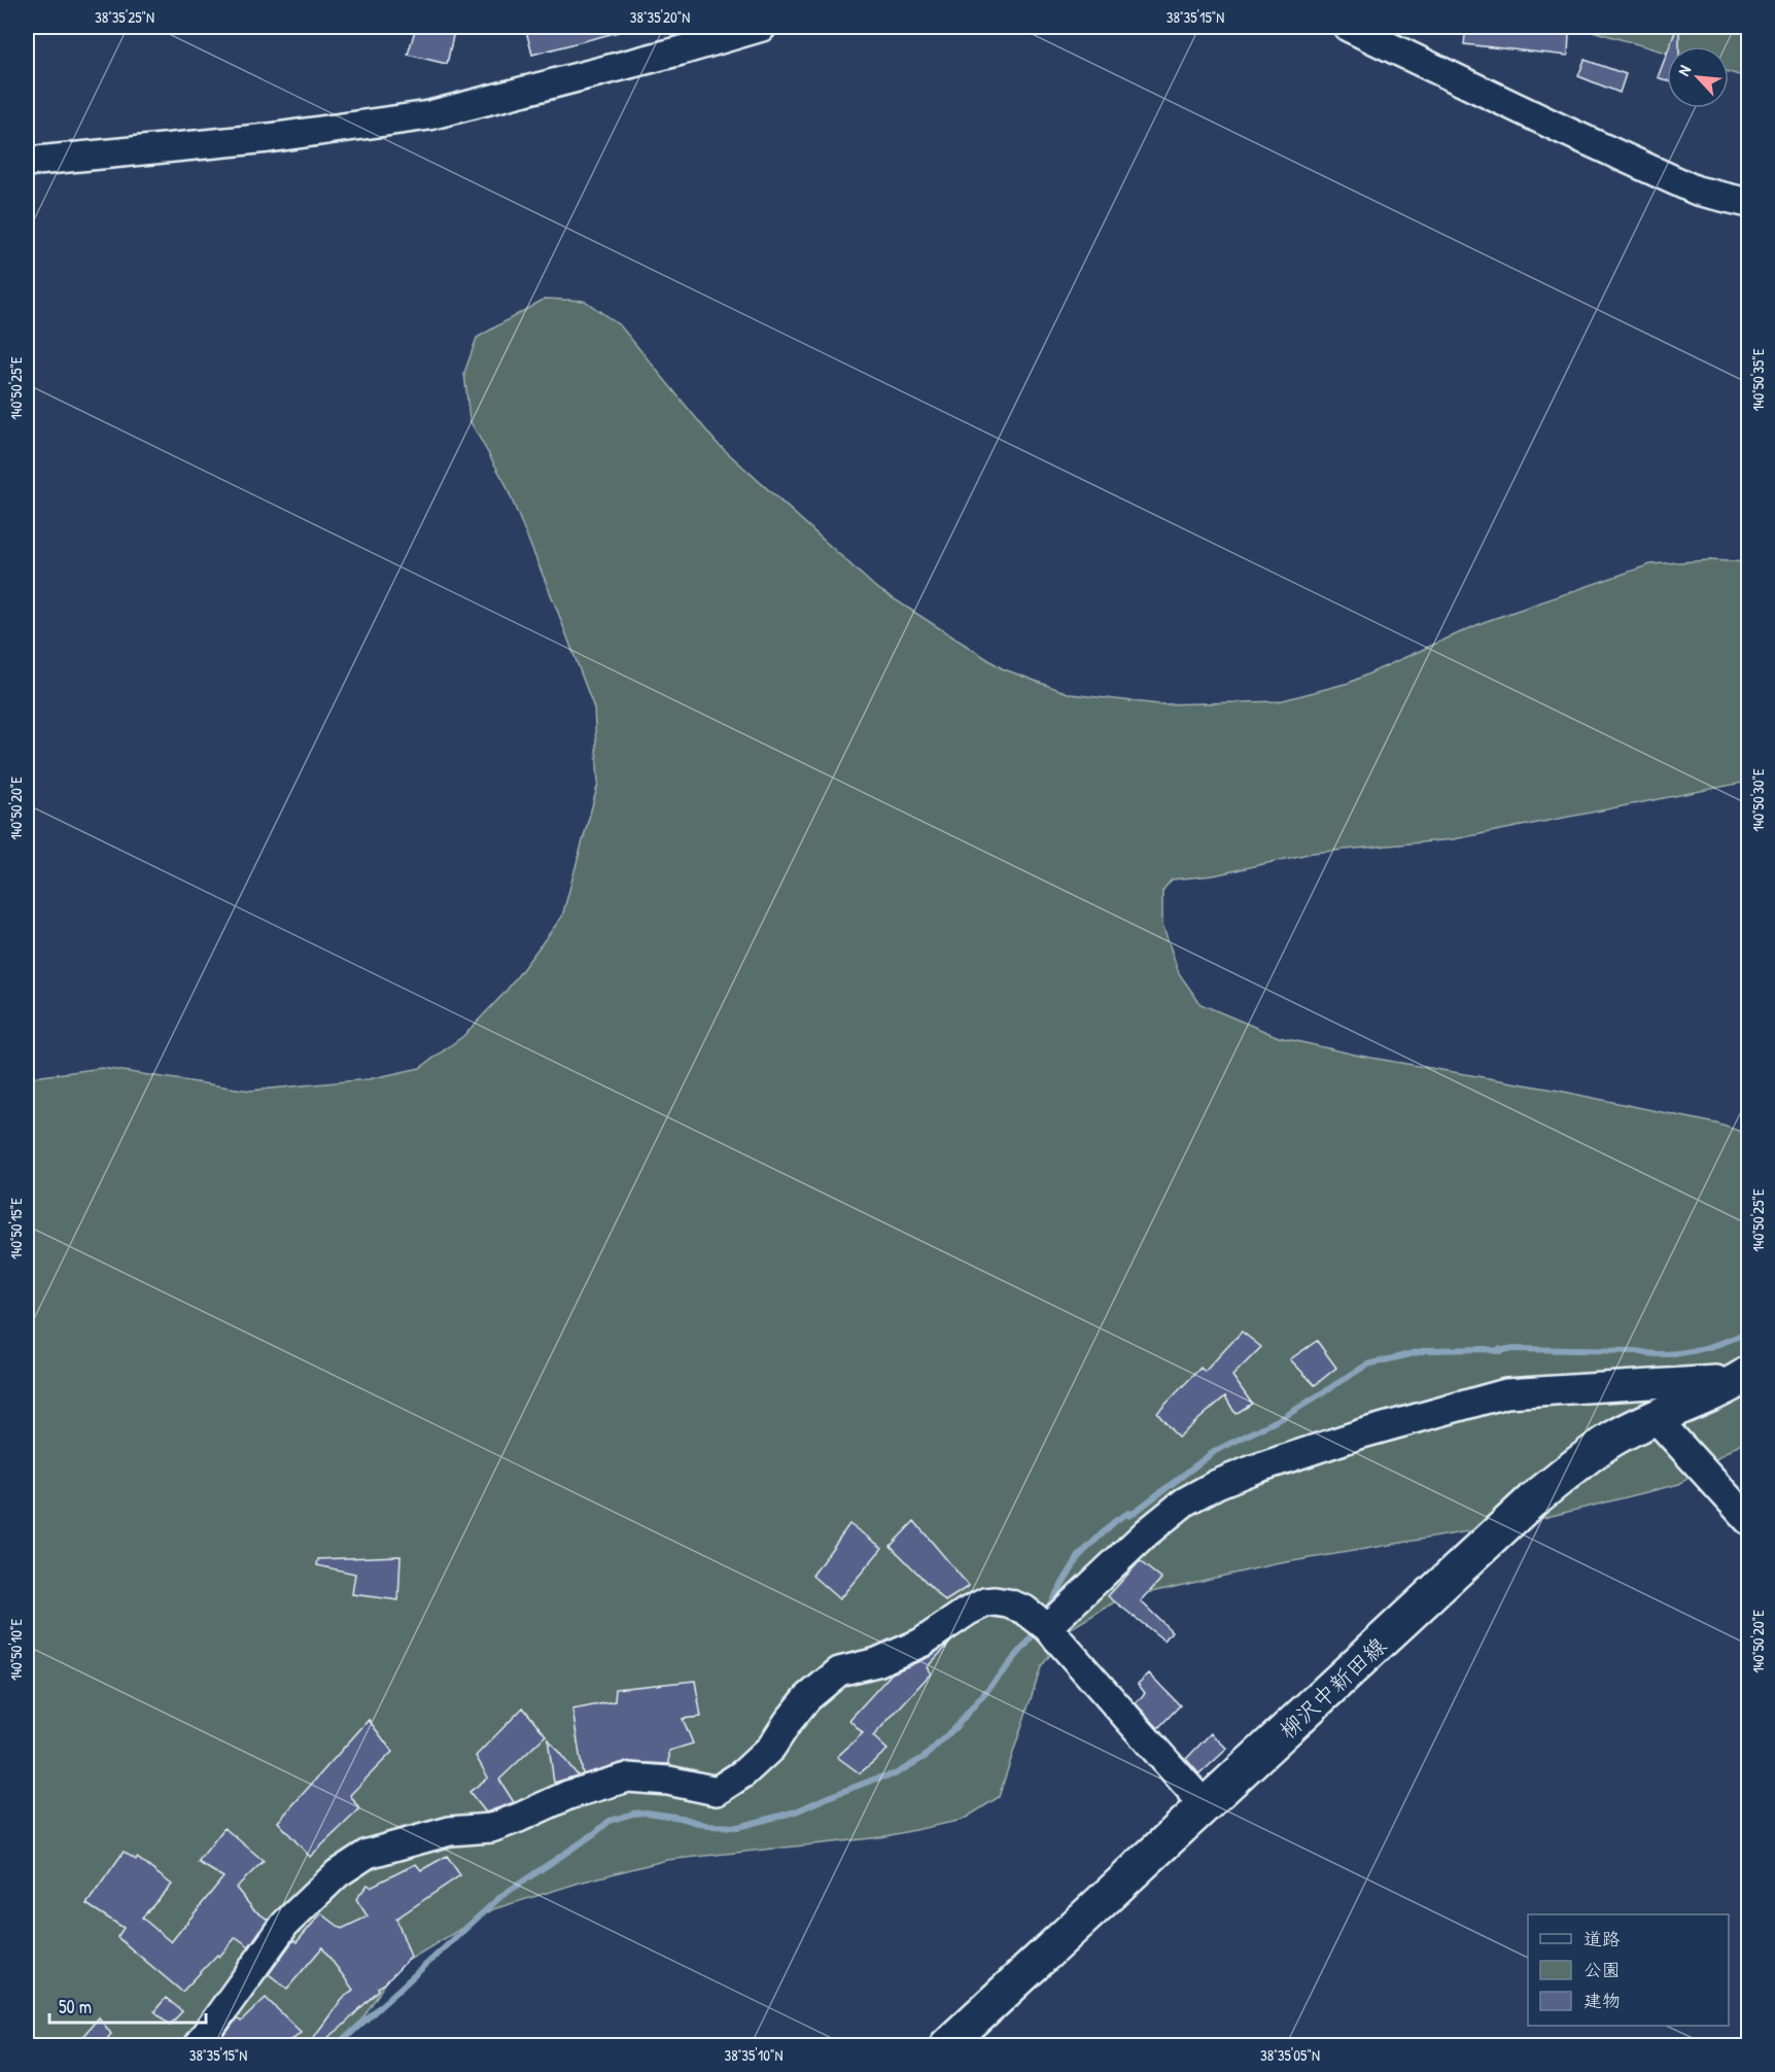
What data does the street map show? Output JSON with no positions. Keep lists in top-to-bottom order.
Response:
{
  "streets": {
    "main road": ["柳沢中新田線"]
  },
  "legend": ["道路", "公園", "建物"],
  "scale_bar": "50 m",
  "north": "top left",
  "coordinates": [
    "38°35'25\"N",
    "38°35'20\"N",
    "38°35'15\"N",
    "140°50'35\"E",
    "140°50'25\"E",
    "140°50'30\"E",
    "140°50'20\"E",
    "140°50'15\"E",
    "140°50'10\"E",
    "38°35'10\"N",
    "38°35'05\"N"
  ]
}
